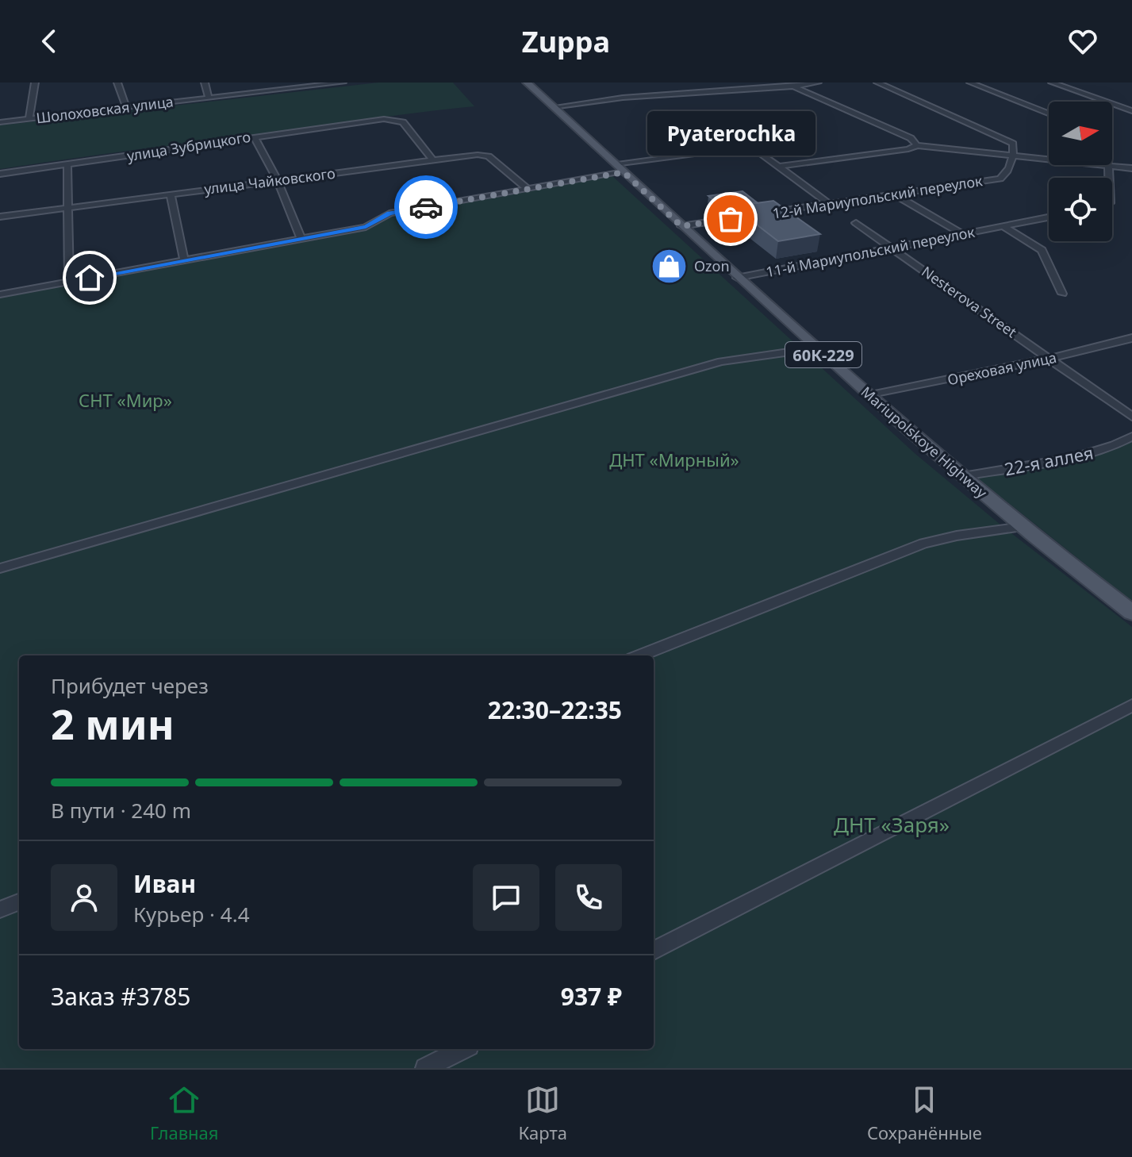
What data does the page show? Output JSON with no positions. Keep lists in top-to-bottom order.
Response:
{
  "streets": {
    "main road": ["60К-229", "Mariupolskoye Highway"],
    "street": [
      "Шолоховская улица",
      "улица Зубрицкого",
      "улица Чайковского",
      "12-й Мариупольский переулок",
      "11-й Мариупольский переулок",
      "Nesterova Street",
      "Ореховая улица",
      "22-я аллея"
    ]
  },
  "crossings": [
    ["улица Зубрицкого", "улица Чайковского"],
    ["12-й Мариупольский переулок", "Mariupolskoye Highway"],
    ["11-й Мариупольский переулок", "Nesterova Street"],
    ["11-й Мариупольский переулок", "Mariupolskoye Highway"],
    ["Nesterova Street", "Ореховая улица"],
    ["Ореховая улица", "Mariupolskoye Highway"],
    ["Mariupolskoye Highway", "22-я аллея"]
  ],
  "parks": ["СНТ «Мир»", "ДНТ «Мирный»", "ДНТ «Заря»"],
  "places": {
    "other": ["Pyaterochka"],
    "shop": ["Ozon"]
  },
  "north": "right",
  "page": {
    "header": "Zuppa",
    "bubble": "Pyaterochka",
    "heading": ["2 мин", "Прибудет через", "22:30–22:35"],
    "panel": [
      "Иван",
      "Курьер · 4.4",
      "Заказ #3785",
      "937 ₽"
    ],
    "bar": "В пути · 240 m",
    "tabs": ["Главная", "Карта", "Сохранённые"]
  }
}
